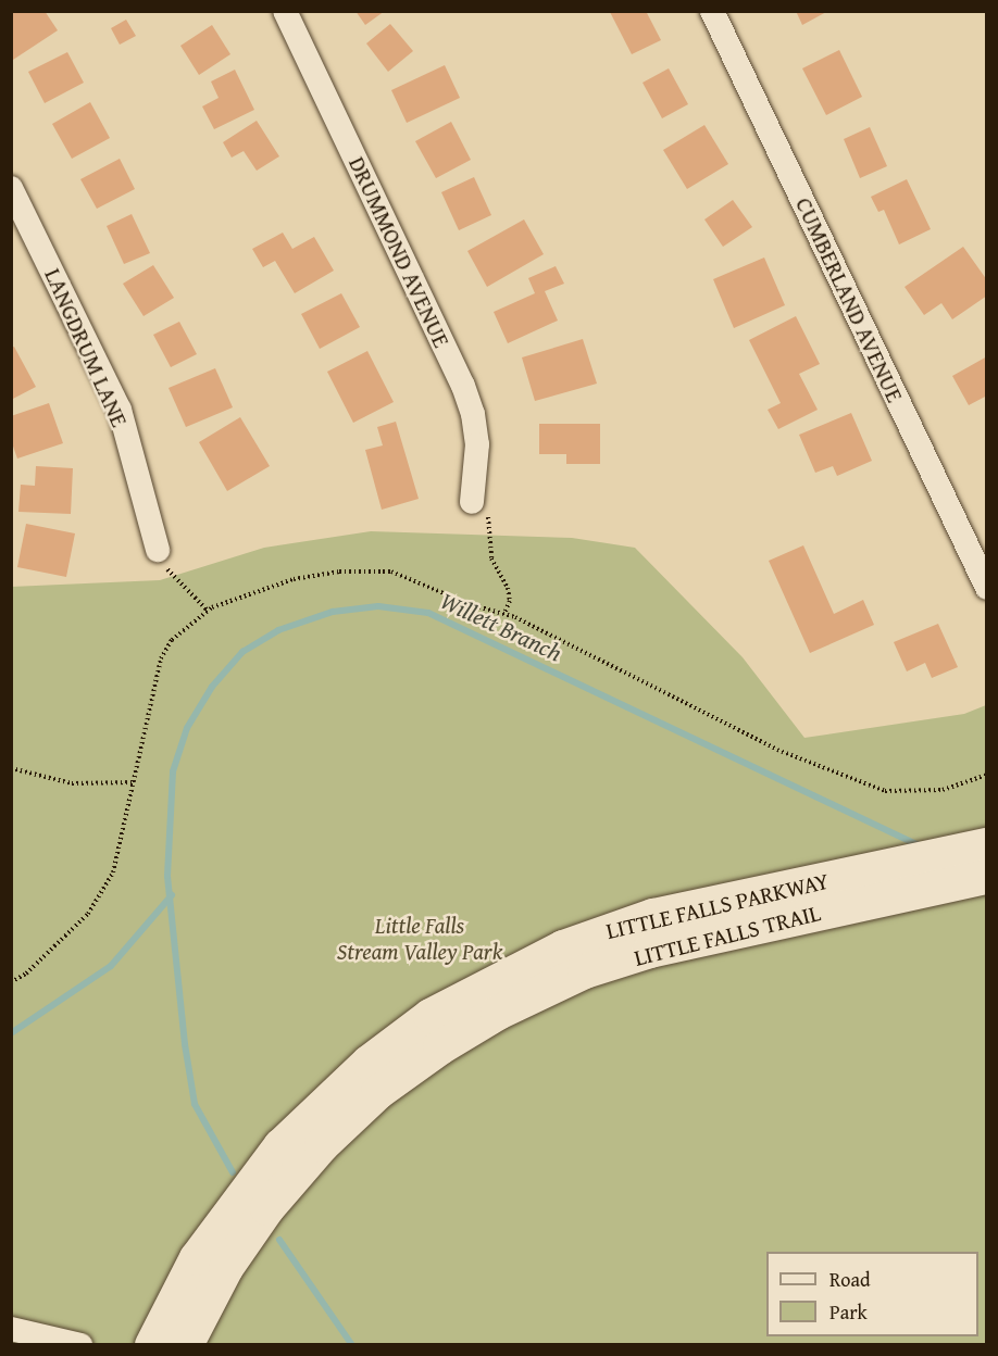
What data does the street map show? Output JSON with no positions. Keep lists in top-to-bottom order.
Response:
{
  "streets": {
    "main road": ["LITTLE FALLS PARKWAY"],
    "street": ["DRUMMOND AVENUE", "CUMBERLAND AVENUE", "LANGDRUM LANE"]
  },
  "water": ["Willett Branch"],
  "parks": ["Little Falls Stream Valley Park"],
  "legend": ["Road", "Park"]
}
